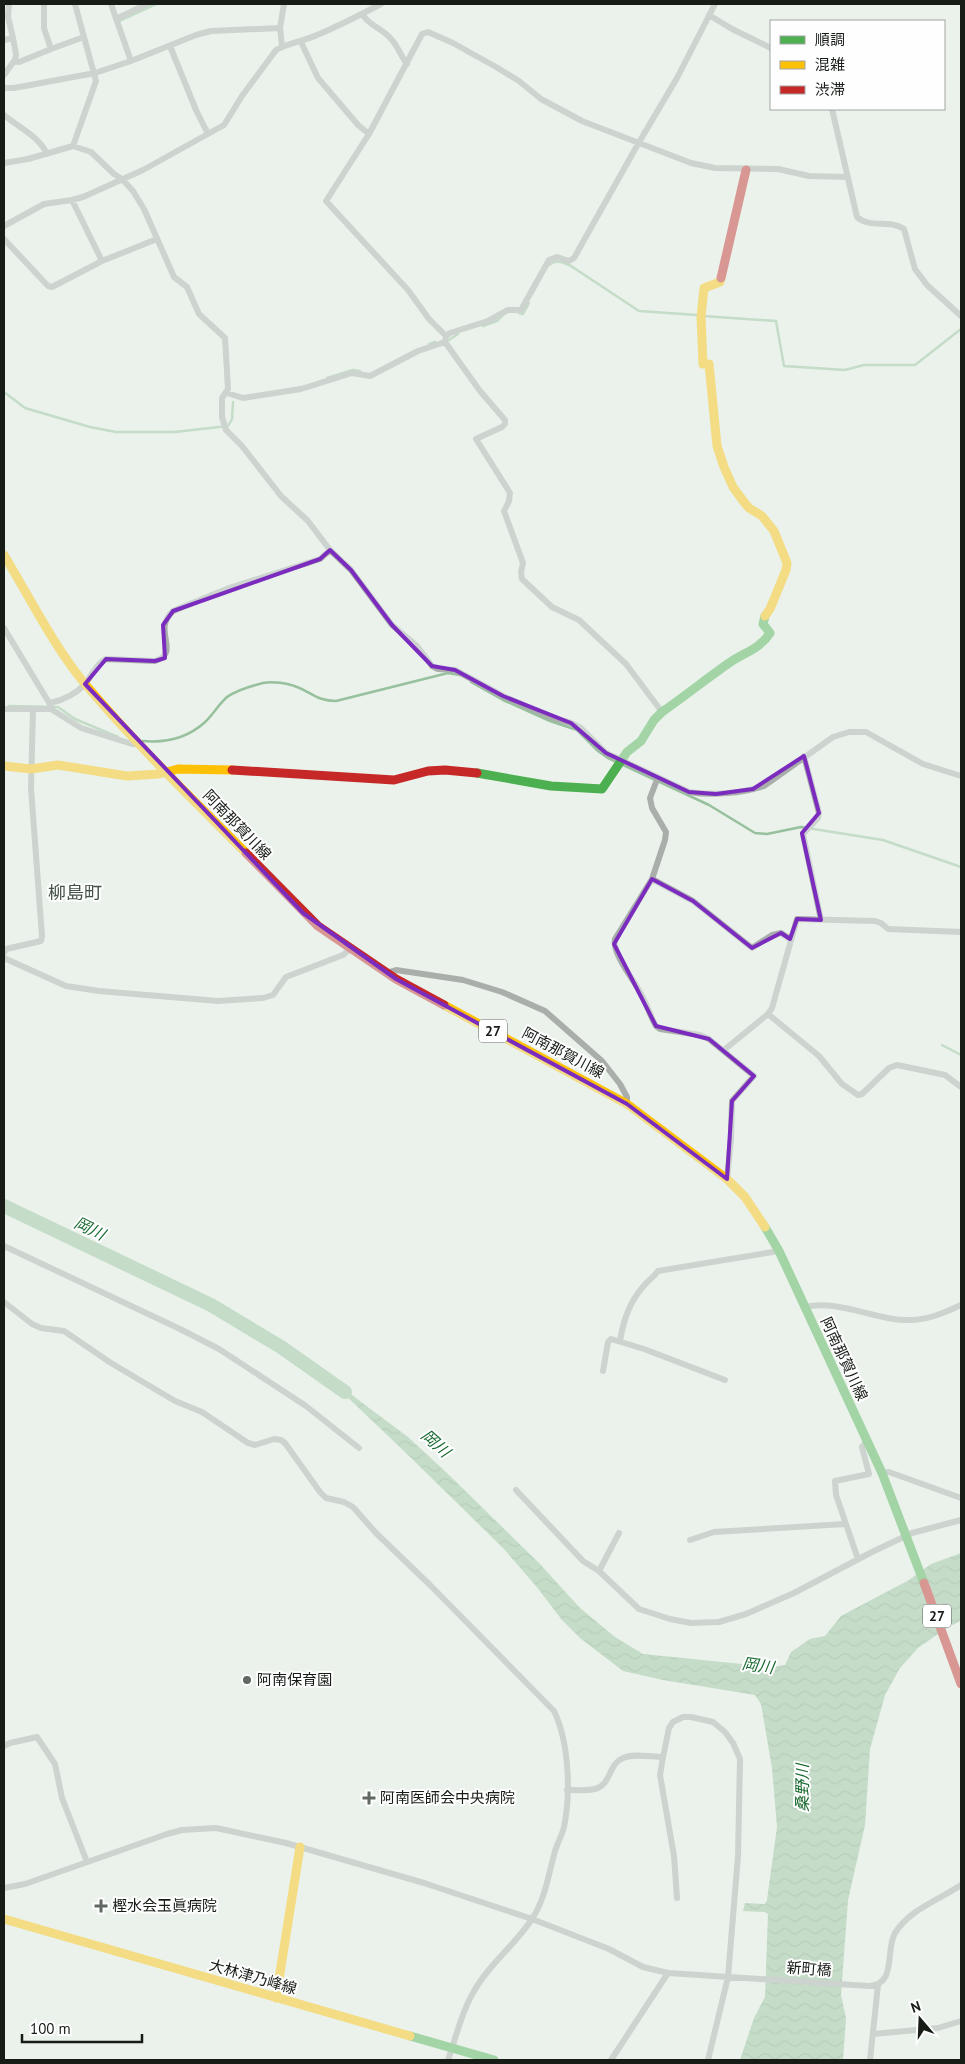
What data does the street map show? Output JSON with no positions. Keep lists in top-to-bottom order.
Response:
{
  "streets": {
    "main road": ["阿南那賀川線", "27", "大林津乃峰線"],
    "street": ["新町橋"]
  },
  "districts": ["柳島町"],
  "water": ["岡川", "桑野川"],
  "places": {
    "other": ["阿南保育園"],
    "health": ["阿南医師会中央病院", "樫水会玉眞病院"]
  },
  "legend": ["順調", "混雑", "渋滞"],
  "scale_bar": "100 m",
  "north": "top"
}
